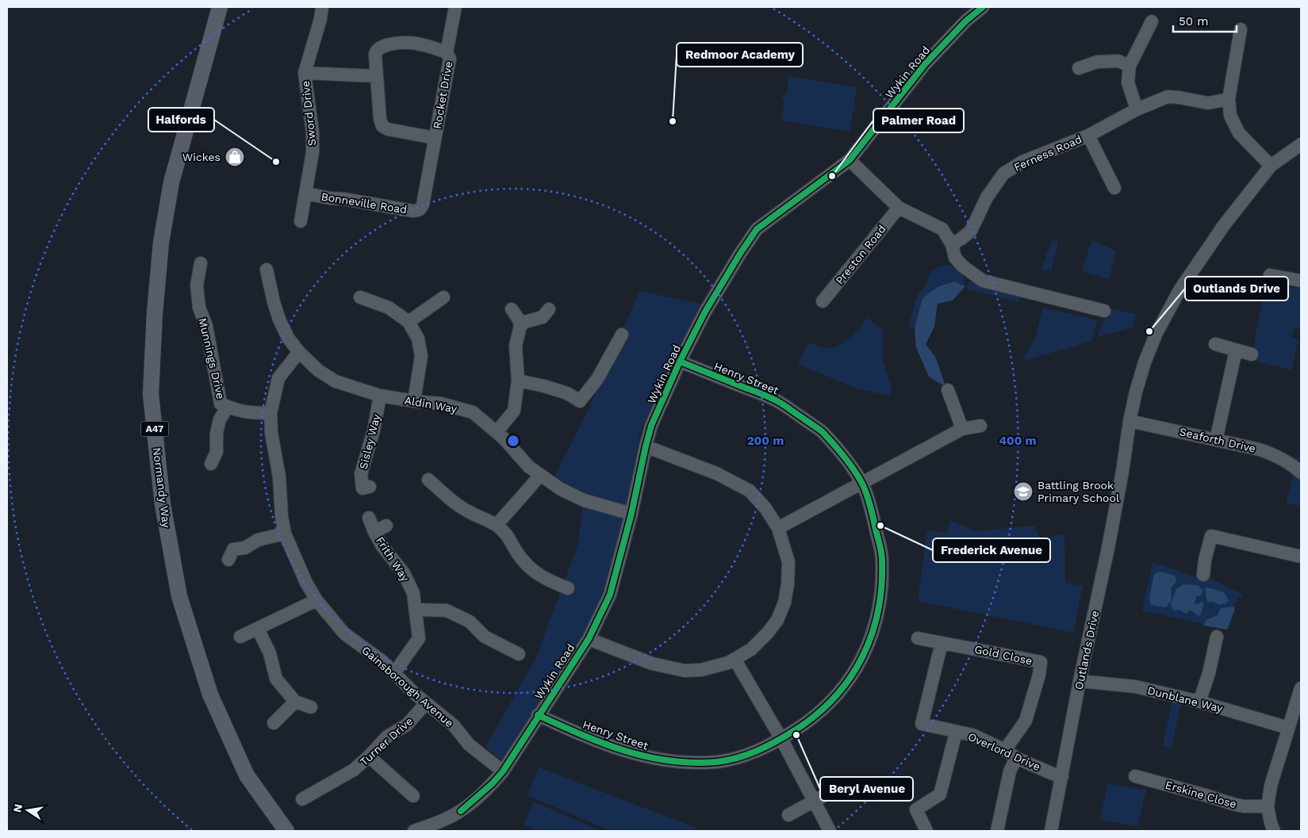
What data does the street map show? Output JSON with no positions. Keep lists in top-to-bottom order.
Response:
{
  "streets": {
    "main road": ["A47", "Normandy Way"],
    "street": [
      "Wykin Road",
      "Rocket Drive",
      "Sword Drive",
      "Ferness Road",
      "Bonneville Road",
      "Preston Road",
      "Munnings Drive",
      "Henry Street",
      "Aldin Way",
      "Seaforth Drive",
      "Sisley Way",
      "Frith Way",
      "Outlands Drive",
      "Gold Close",
      "Gainsborough Avenue",
      "Dunblane Way",
      "Turner Drive",
      "Overlord Drive",
      "Erskine Close"
    ]
  },
  "crossings": [
    ["Wykin Road", "Henry Street"],
    ["Wykin Road", "Aldin Way"],
    ["Wykin Road", "Gainsborough Avenue"],
    ["Rocket Drive", "Bonneville Road"],
    ["Sword Drive", "Bonneville Road"],
    ["Munnings Drive", "Gainsborough Avenue"],
    ["Aldin Way", "Sisley Way"],
    ["Aldin Way", "Gainsborough Avenue"],
    ["Seaforth Drive", "Outlands Drive"],
    ["Frith Way", "Gainsborough Avenue"],
    ["Outlands Drive", "Dunblane Way"],
    ["Outlands Drive", "Overlord Drive"],
    ["Gold Close", "Overlord Drive"],
    ["Gainsborough Avenue", "Turner Drive"]
  ],
  "places": {
    "other": [
      "Redmoor Academy",
      "Halfords",
      "Palmer Road",
      "Outlands Drive",
      "Frederick Avenue",
      "Beryl Avenue"
    ],
    "shop": ["Wickes"],
    "school or university": ["Battling Brook Primary School"]
  },
  "scale_bar": "50 m",
  "north": "left",
  "rings": ["200 m", "400 m"]
}
